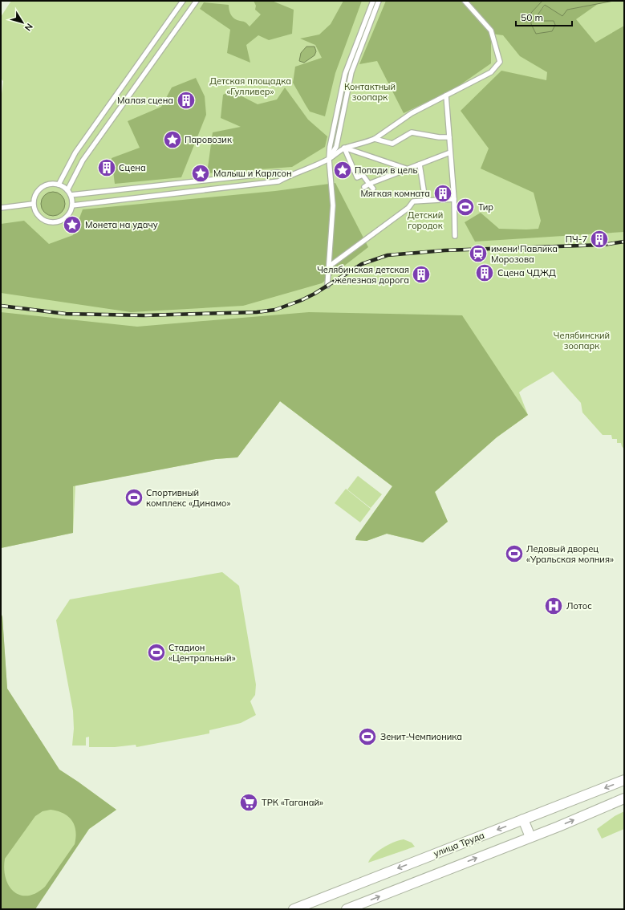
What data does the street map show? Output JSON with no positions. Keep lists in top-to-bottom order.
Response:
{
  "streets": {
    "main road": ["улица Труда"]
  },
  "parks": [
    "Детская площадка «Гулливер»",
    "Контактный зоопарк",
    "Детский городок",
    "Челябинский зоопарк"
  ],
  "places": {
    "building": [
      "Малая сцена",
      "Сцена",
      "Мягкая комната",
      "ПЧ-7",
      "Сцена ЧДЖД",
      "Челябинская детская железная дорога"
    ],
    "place": [
      "Паровозик",
      "Попади в цель",
      "Малыш и Карлсон",
      "Монета на удачу"
    ],
    "sports": [
      "Тир",
      "Спортивный комплекс «Динамо»",
      "Ледовый дворец «Уральская молния»",
      "Стадион «Центральный»",
      "Зенит-Чемпионика"
    ],
    "station": ["имени Павлика Морозова"],
    "hospital": ["Лотос"],
    "supermarket": ["ТРК «Таганай»"]
  },
  "scale_bar": "50 m",
  "north": "bottom right"
}
